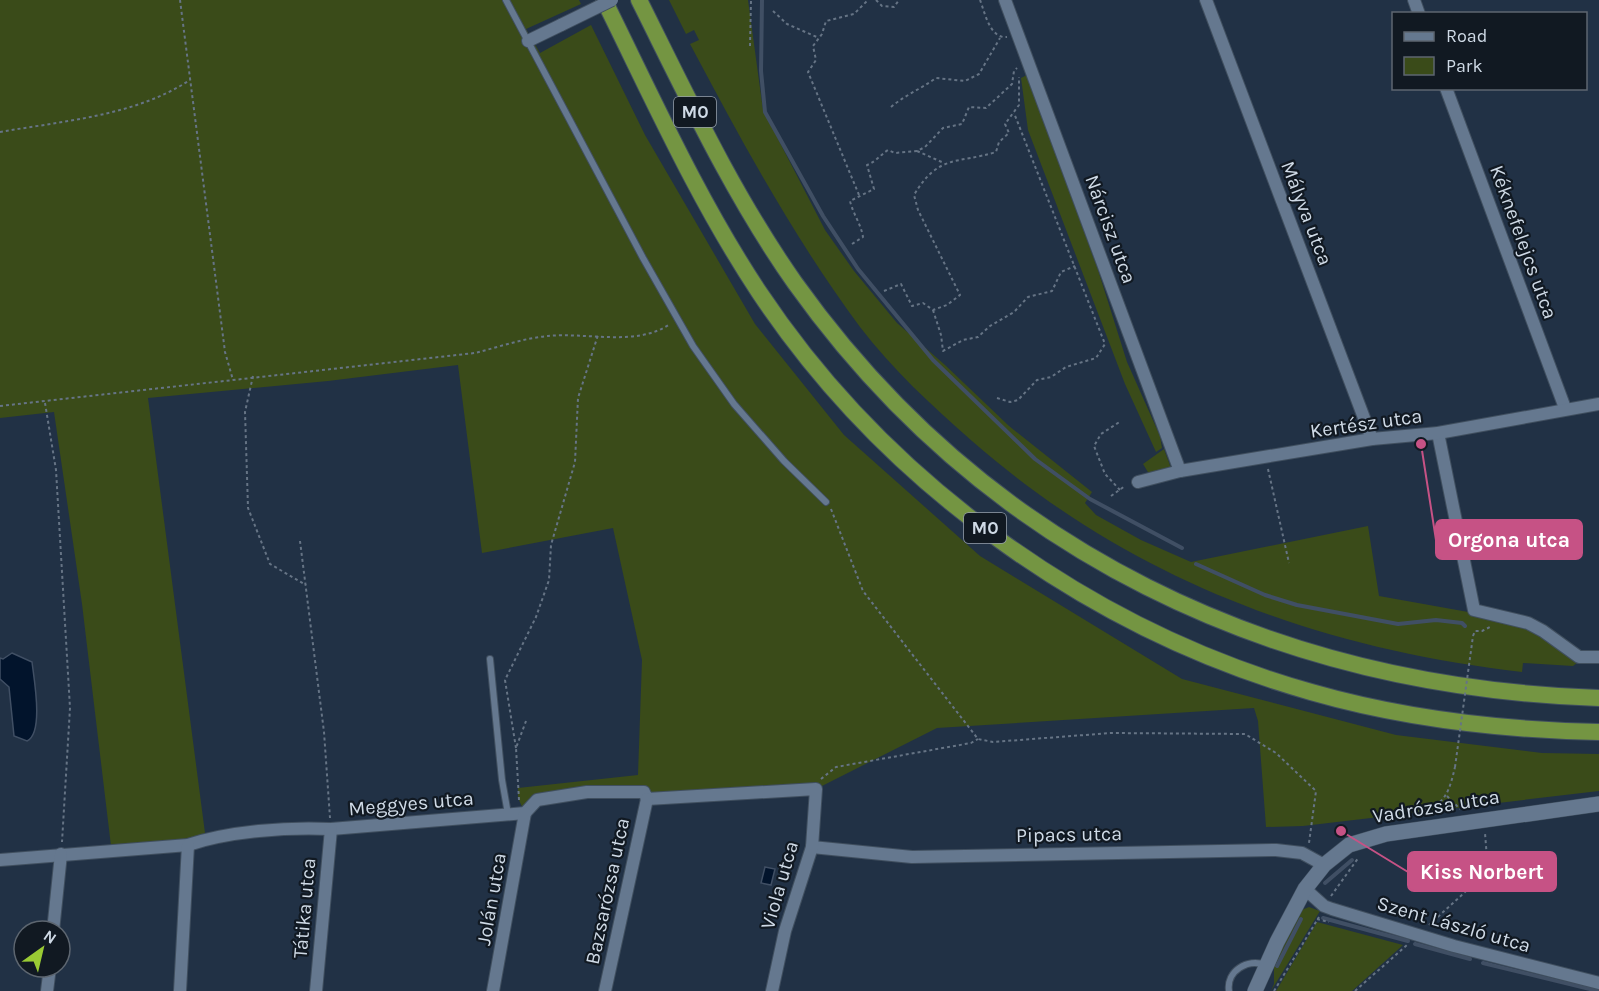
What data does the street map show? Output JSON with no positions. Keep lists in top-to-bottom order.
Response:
{
  "streets": {
    "highway": ["M0"],
    "street": [
      "Mályva utca",
      "Nárcisz utca",
      "Kéknefelejcs utca",
      "Kertész utca",
      "Meggyes utca",
      "Vadrózsa utca",
      "Pipacs utca",
      "Viola utca",
      "Bazsarózsa utca",
      "Jolán utca",
      "Tátika utca",
      "Szent László utca"
    ]
  },
  "crossings": [
    ["Mályva utca", "Kertész utca"],
    ["Nárcisz utca", "Kertész utca"],
    ["Kéknefelejcs utca", "Kertész utca"],
    ["Meggyes utca", "Viola utca"],
    ["Meggyes utca", "Bazsarózsa utca"],
    ["Meggyes utca", "Jolán utca"],
    ["Meggyes utca", "Tátika utca"],
    ["Vadrózsa utca", "Pipacs utca"],
    ["Vadrózsa utca", "Szent László utca"],
    ["Pipacs utca", "Viola utca"]
  ],
  "places": ["Orgona utca", "Kiss Norbert"],
  "legend": ["Road", "Park"],
  "north": "top right"
}
